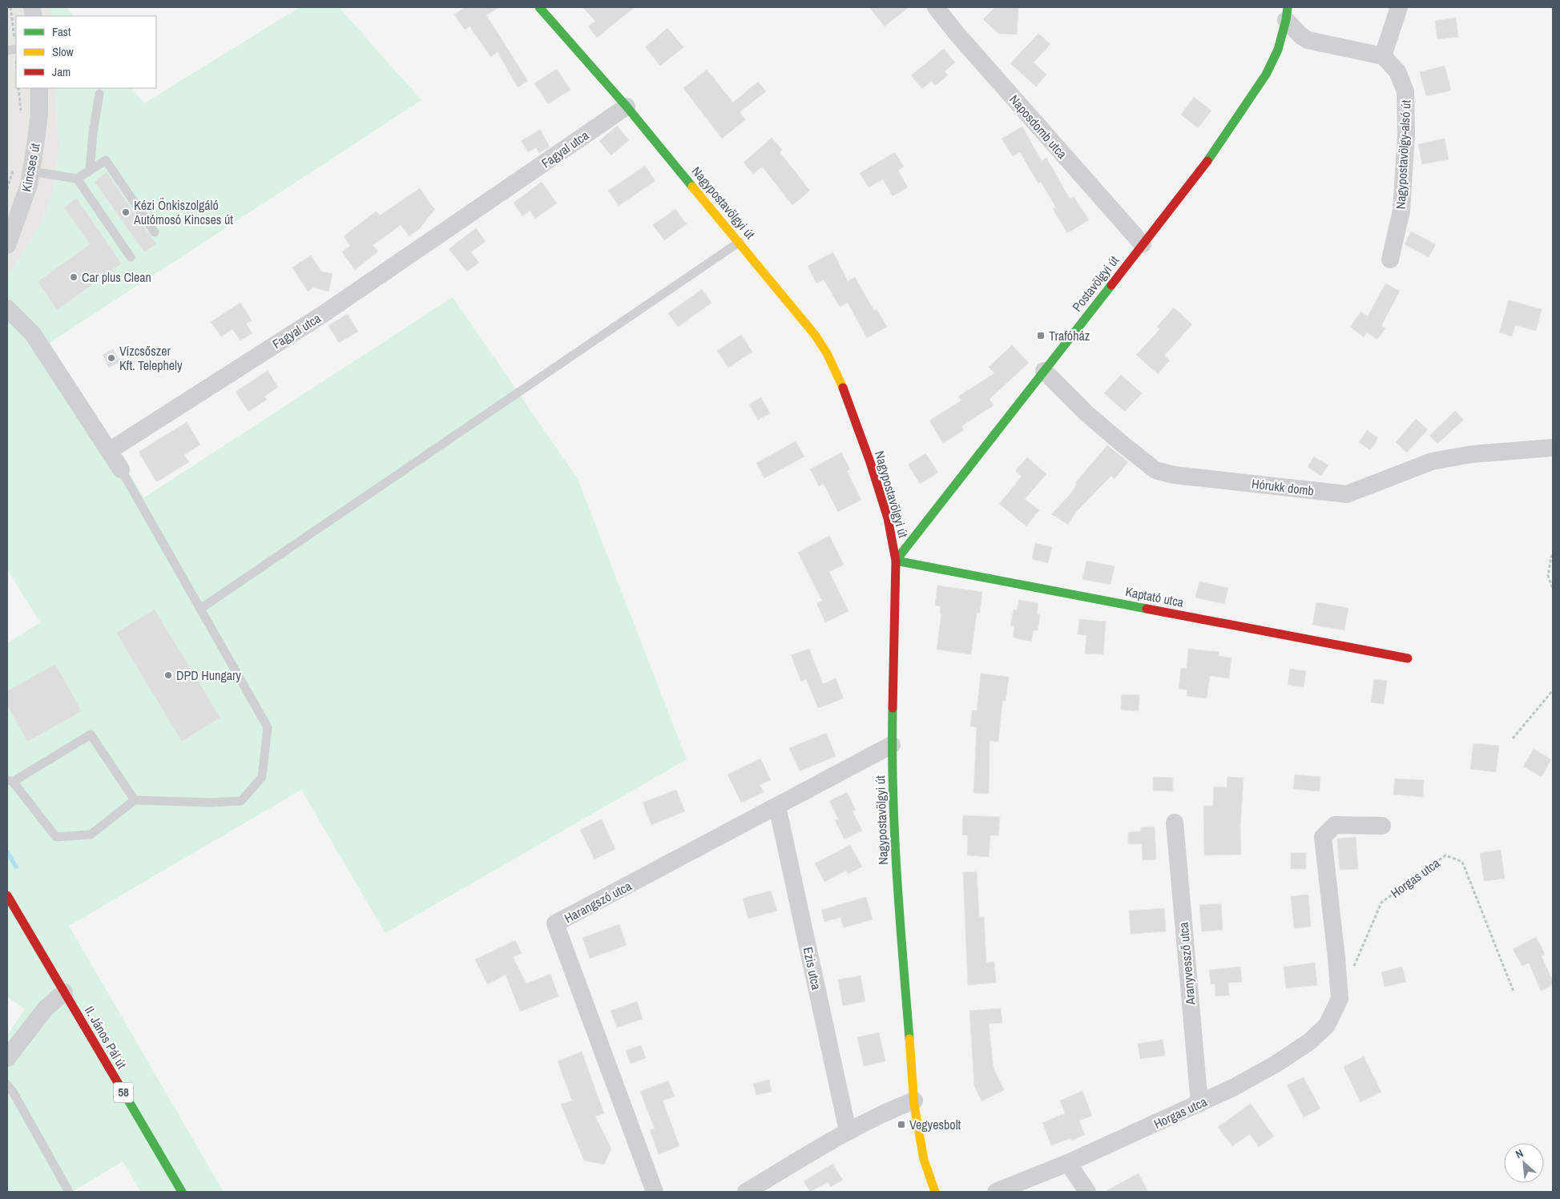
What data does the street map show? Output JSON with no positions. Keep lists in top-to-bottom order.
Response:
{
  "streets": {
    "street": [
      "Naposdomb utca",
      "Fagyal utca",
      "Nagypostavölgy-alsó út",
      "Kincses út",
      "Nagypostavölgyi út",
      "Postavölgyi út",
      "Hórukk domb",
      "Kaptató utca",
      "Horgas utca",
      "Harangszó utca",
      "Aranyvessző utca",
      "Ezis utca",
      "II. János Pál út",
      "58"
    ]
  },
  "crossings": [
    ["Naposdomb utca", "Postavölgyi út"],
    ["Fagyal utca", "Nagypostavölgyi út"],
    ["Nagypostavölgyi út", "Postavölgyi út"],
    ["Nagypostavölgyi út", "Kaptató utca"],
    ["Nagypostavölgyi út", "Harangszó utca"],
    ["Postavölgyi út", "Hórukk domb"],
    ["Postavölgyi út", "Kaptató utca"],
    ["Horgas utca", "Aranyvessző utca"],
    ["Harangszó utca", "Ezis utca"]
  ],
  "places": {
    "other": [
      "Kézi Önkiszolgáló Autómosó Kincses út",
      "Car plus Clean",
      "Vízcsőszer Kft. Telephely",
      "DPD Hungary"
    ],
    "transit": ["Trafóház", "Vegyesbolt"]
  },
  "legend": ["Fast", "Slow", "Jam"],
  "north": "top left"
}
